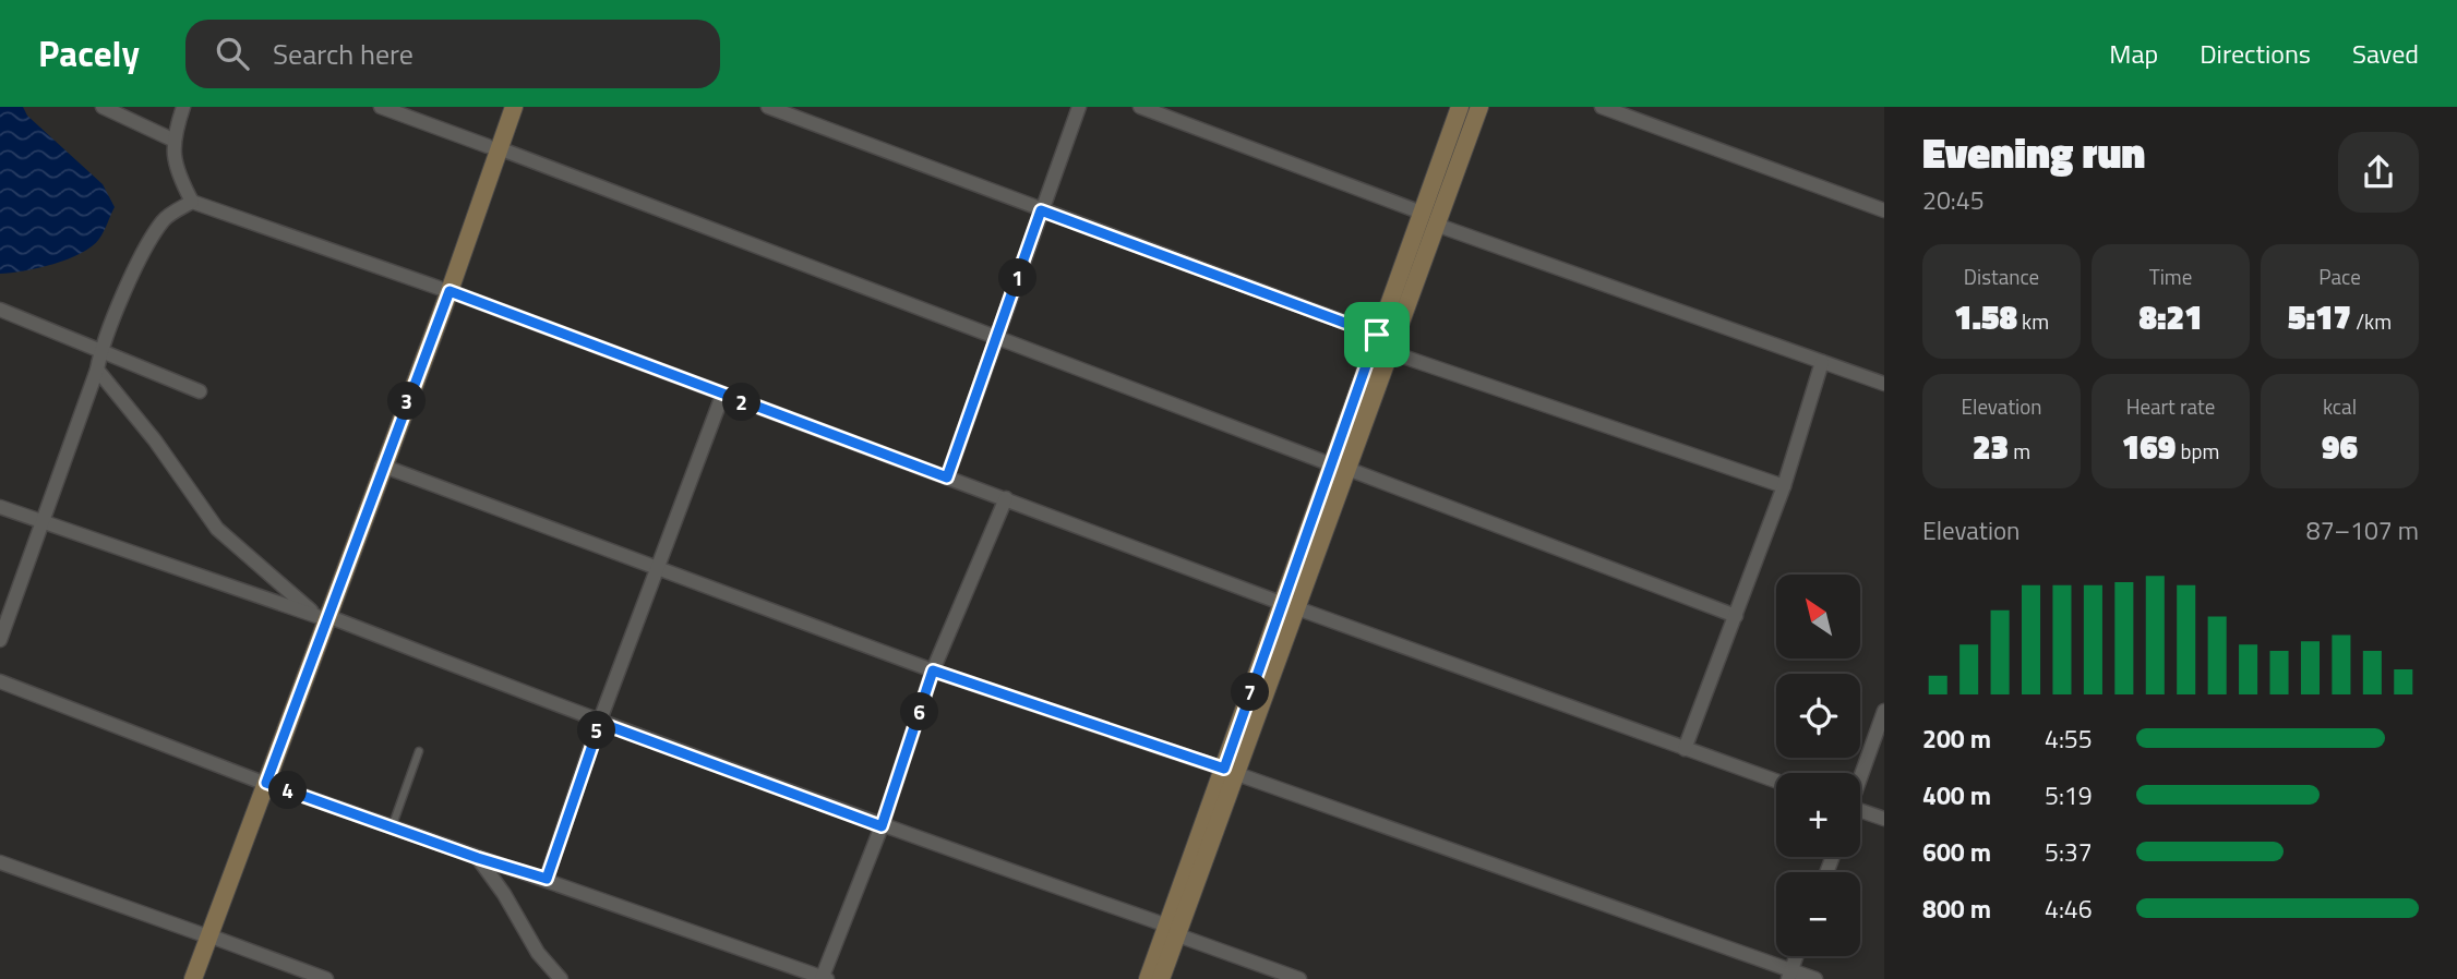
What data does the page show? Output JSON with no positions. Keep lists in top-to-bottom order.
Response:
{
  "north": "top left",
  "page": {
    "header": "Pacely",
    "search": "Search here",
    "nav": ["Map", "Directions", "Saved"],
    "heading": ["Evening run", "20:45"],
    "stats": [
      ["Distance", "1.58 km"],
      ["Time", "8:21"],
      ["Pace", "5:17 /km"],
      ["Elevation", "23 m"],
      ["Heart rate", "169 bpm"],
      ["kcal", "96"]
    ],
    "pins": [
      "1",
      "3",
      "2",
      "7",
      "6",
      "5",
      "4"
    ],
    "chart": ["Elevation", "87–107 m"],
    "map_buttons": ["+", "−"],
    "list": [
      {
        "name": "200 m",
        "note": "4:55"
      },
      {
        "name": "400 m",
        "note": "5:19"
      },
      {
        "name": "600 m",
        "note": "5:37"
      },
      {
        "name": "800 m",
        "note": "4:46"
      }
    ]
  }
}
